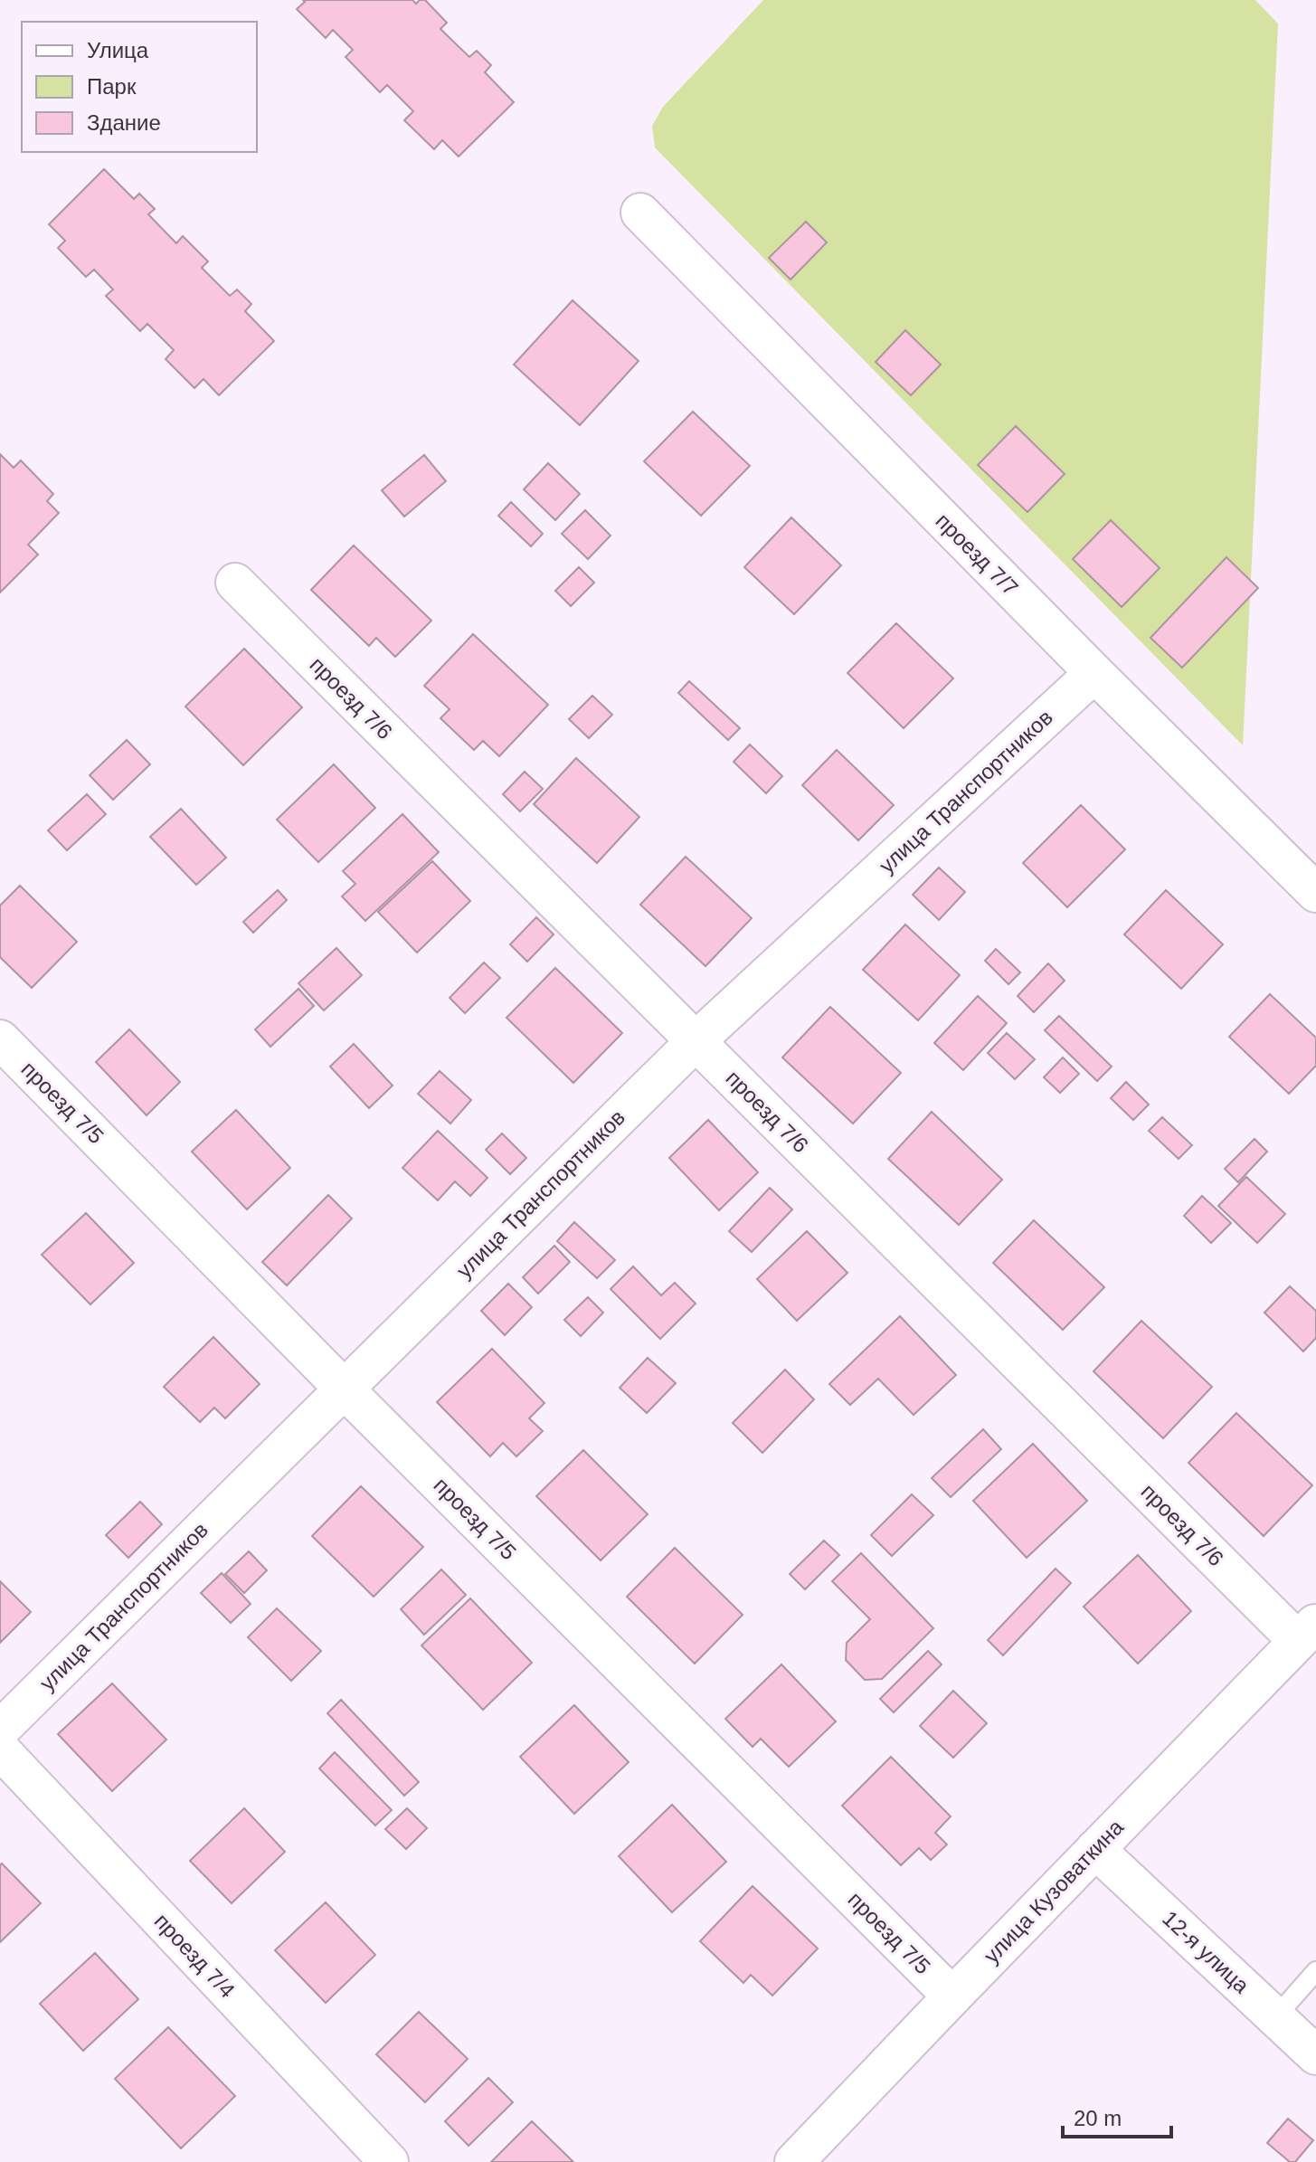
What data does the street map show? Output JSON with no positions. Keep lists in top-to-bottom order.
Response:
{
  "streets": {
    "street": [
      "проезд 7/7",
      "проезд 7/6",
      "улица Транспортников",
      "проезд 7/5",
      "улица Кузоваткина",
      "12-я улица",
      "проезд 7/4"
    ]
  },
  "crossings": [
    ["проезд 7/7", "улица Транспортников"],
    ["проезд 7/6", "улица Транспортников"],
    ["проезд 7/6", "улица Кузоваткина"],
    ["улица Транспортников", "проезд 7/5"],
    ["проезд 7/5", "улица Кузоваткина"],
    ["улица Кузоваткина", "12-я улица"]
  ],
  "legend": ["Улица", "Парк", "Здание"],
  "scale_bar": "20 m"
}
